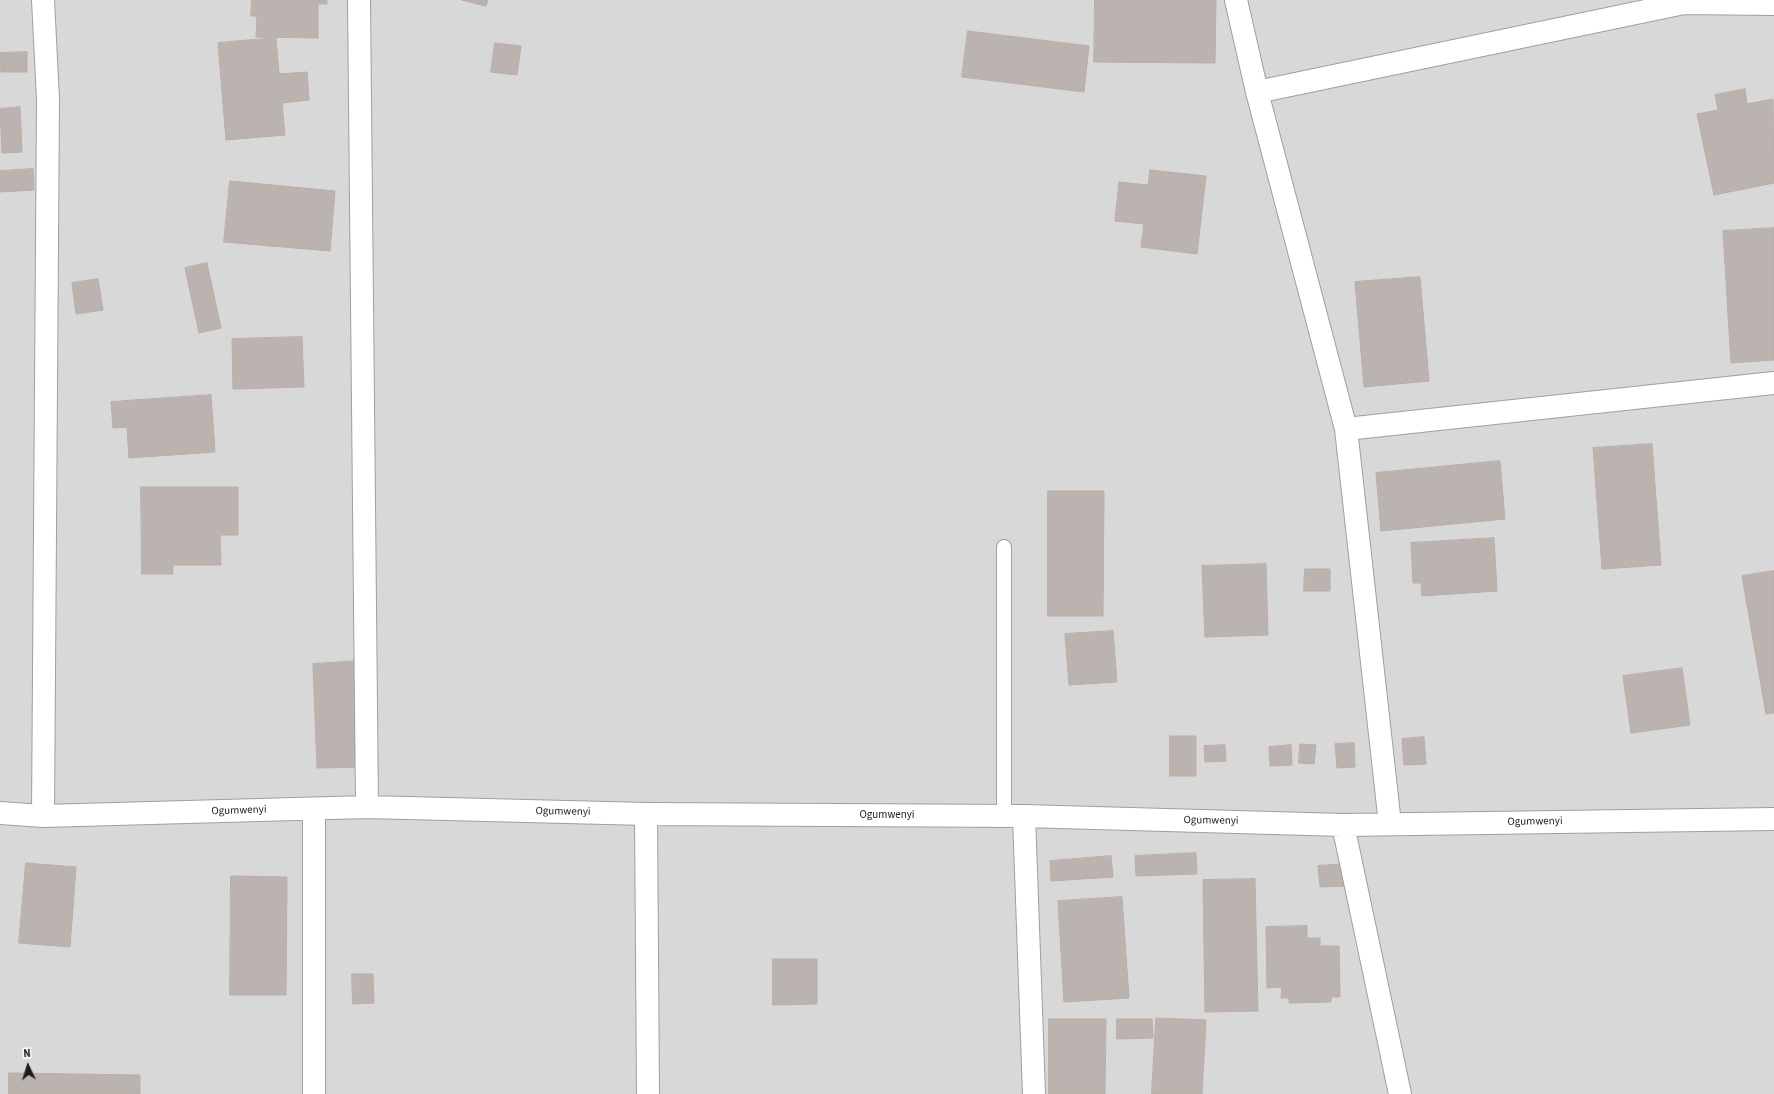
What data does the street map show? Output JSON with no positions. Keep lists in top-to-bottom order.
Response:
{
  "streets": {
    "street": ["Ogumwenyi"]
  },
  "north": "top"
}
